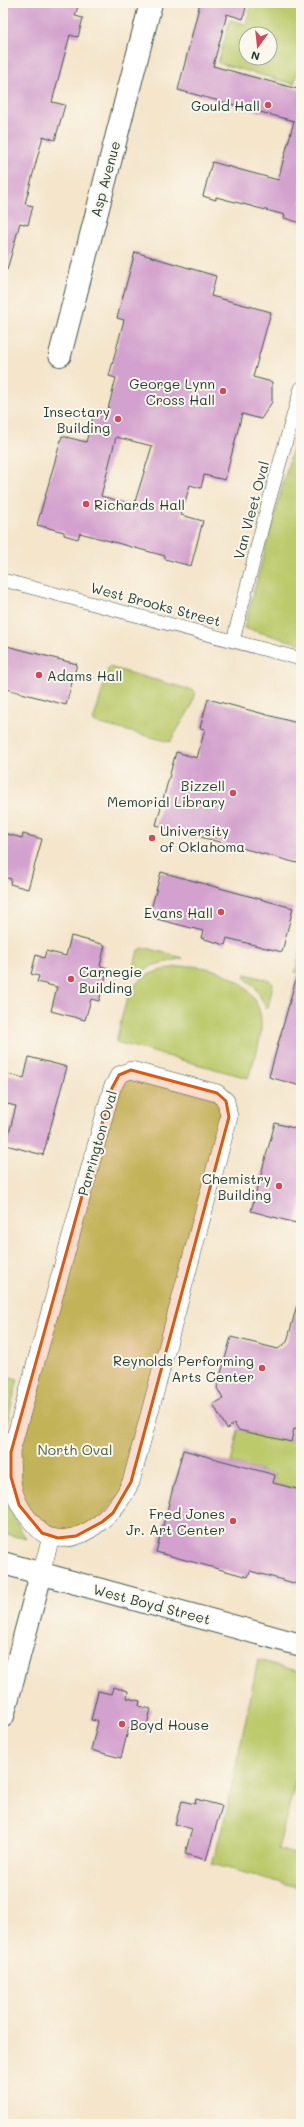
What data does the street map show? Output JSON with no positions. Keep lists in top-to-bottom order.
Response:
{
  "streets": {
    "street": [
      "Asp Avenue",
      "Van Vleet Oval",
      "West Brooks Street",
      "Parrington Oval",
      "West Boyd Street"
    ]
  },
  "crossings": [
    ["Van Vleet Oval", "West Brooks Street"]
  ],
  "parks": ["North Oval"],
  "places": [
    "Gould Hall",
    "George Lynn Cross Hall",
    "Insectary Building",
    "Richards Hall",
    "Adams Hall",
    "Bizzell Memorial Library",
    "University of Oklahoma",
    "Evans Hall",
    "Carnegie Building",
    "Chemistry Building",
    "Reynolds Performing Arts Center",
    "Fred Jones Jr. Art Center",
    "Boyd House"
  ],
  "north": "bottom"
}
